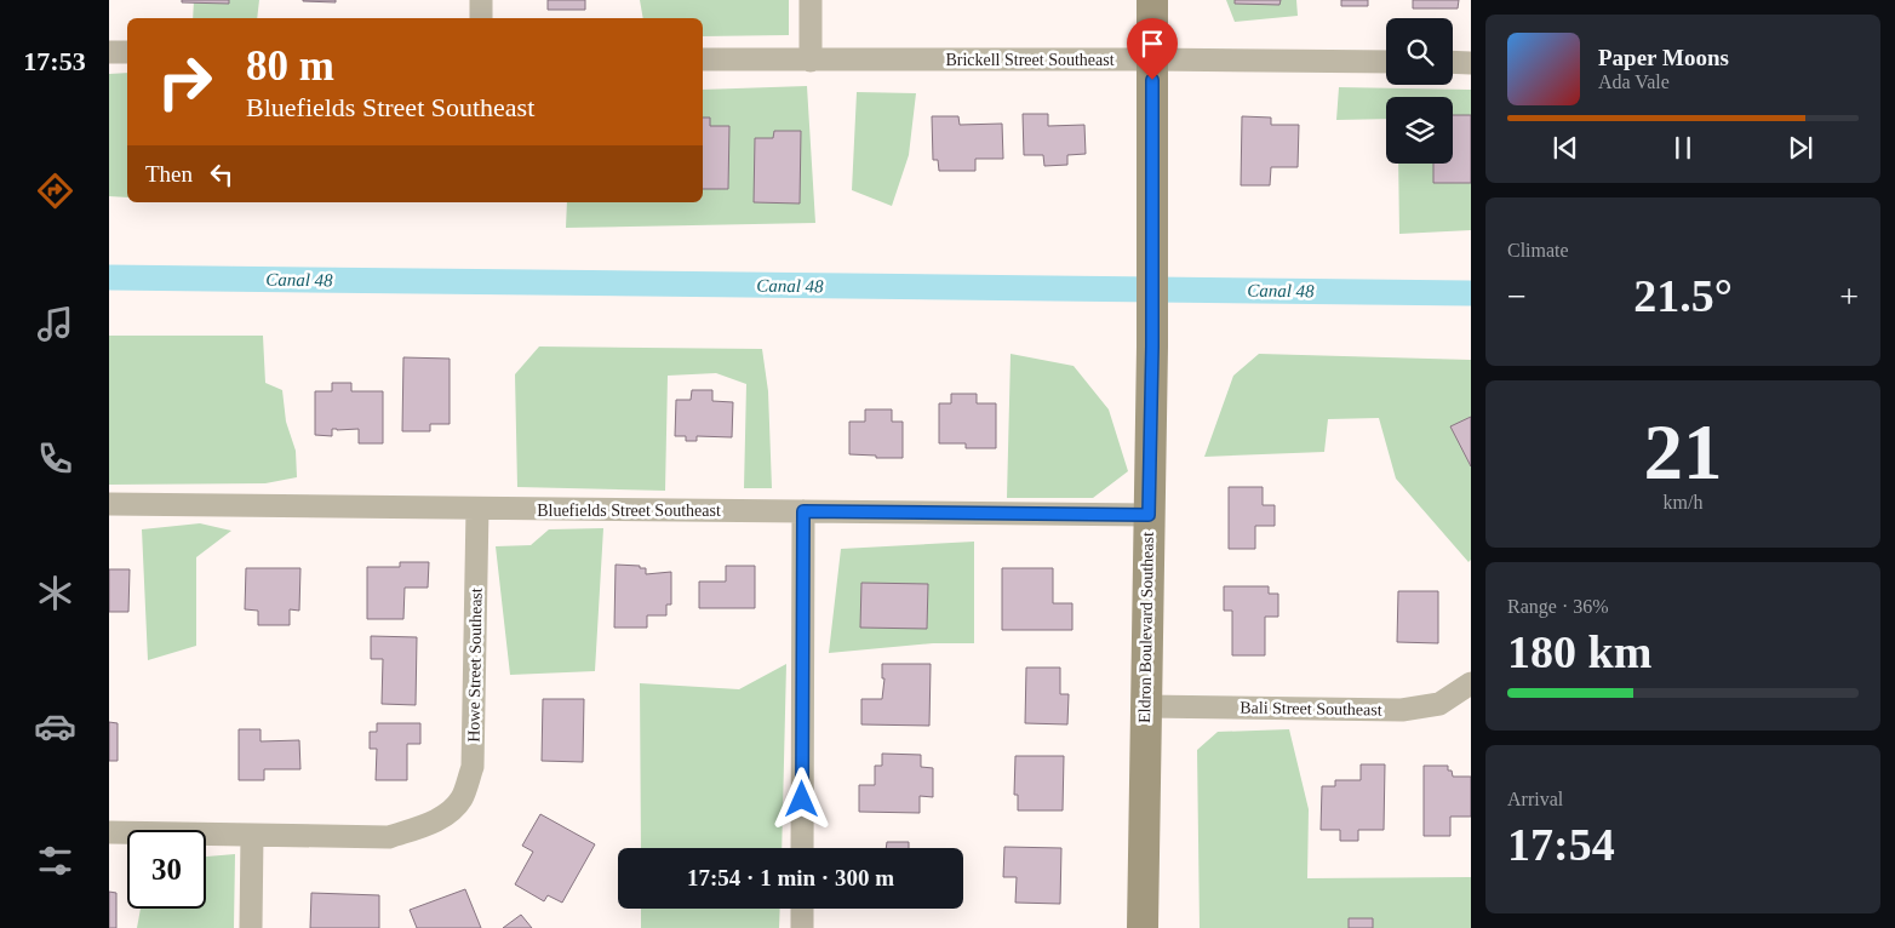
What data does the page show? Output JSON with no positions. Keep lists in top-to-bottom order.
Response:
{
  "streets": {
    "street": [
      "Brickell Street Southeast",
      "Bluefields Street Southeast",
      "Eldron Boulevard Southeast",
      "Howe Street Southeast",
      "Bali Street Southeast"
    ]
  },
  "crossings": [
    ["Brickell Street Southeast", "Eldron Boulevard Southeast"],
    ["Bluefields Street Southeast", "Eldron Boulevard Southeast"],
    ["Bluefields Street Southeast", "Howe Street Southeast"],
    ["Eldron Boulevard Southeast", "Bali Street Southeast"]
  ],
  "water": ["Canal 48"],
  "page": {
    "tabs": "17:53",
    "turn": ["80 m", "Bluefields Street Southeast"],
    "song": ["Paper Moons", "Ada Vale"],
    "then": "Then",
    "tile": [
      "Climate",
      ["21", "km/h"],
      ["Range · 36%", "180 km"],
      ["Arrival", "17:54"]
    ],
    "heat": ["−", "21.5°", "+"],
    "limit": "30",
    "trip": "17:54 · 1 min · 300 m"
  }
}
